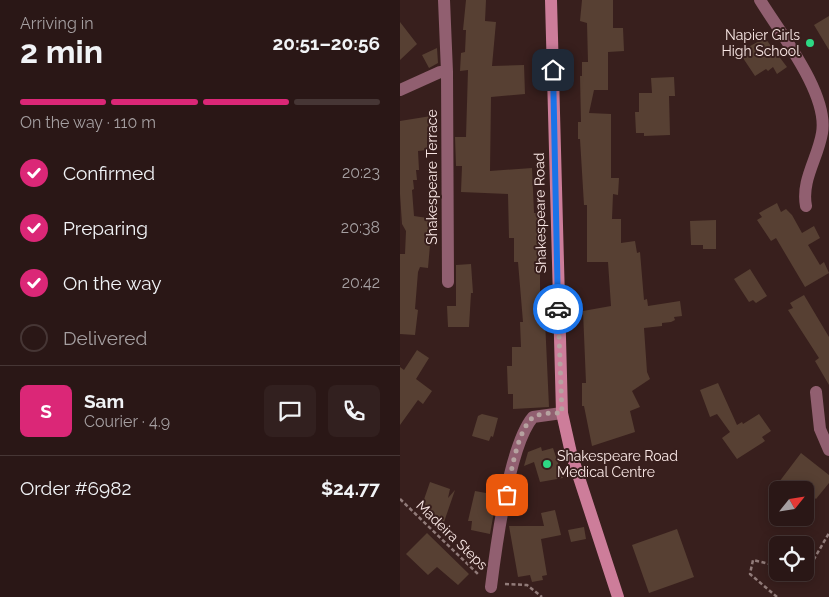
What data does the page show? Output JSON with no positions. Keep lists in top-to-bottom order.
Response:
{
  "streets": {
    "street": ["Shakespeare Terrace", "Shakespeare Road"],
    "path": ["Madeira Steps"]
  },
  "places": ["Napier Girls High School", "Shakespeare Road Medical Centre"],
  "north": "top right",
  "page": {
    "heading": ["2 min", "Arriving in", "20:51–20:56"],
    "panel": [
      "Sam",
      "Courier · 4.9",
      "Order #6982",
      "$24.77"
    ],
    "bar": "On the way · 110 m",
    "list": [
      ["Confirmed", "20:23"],
      ["Preparing", "20:38"],
      ["On the way", "20:42"],
      "Delivered"
    ],
    "round": "S"
  }
}
